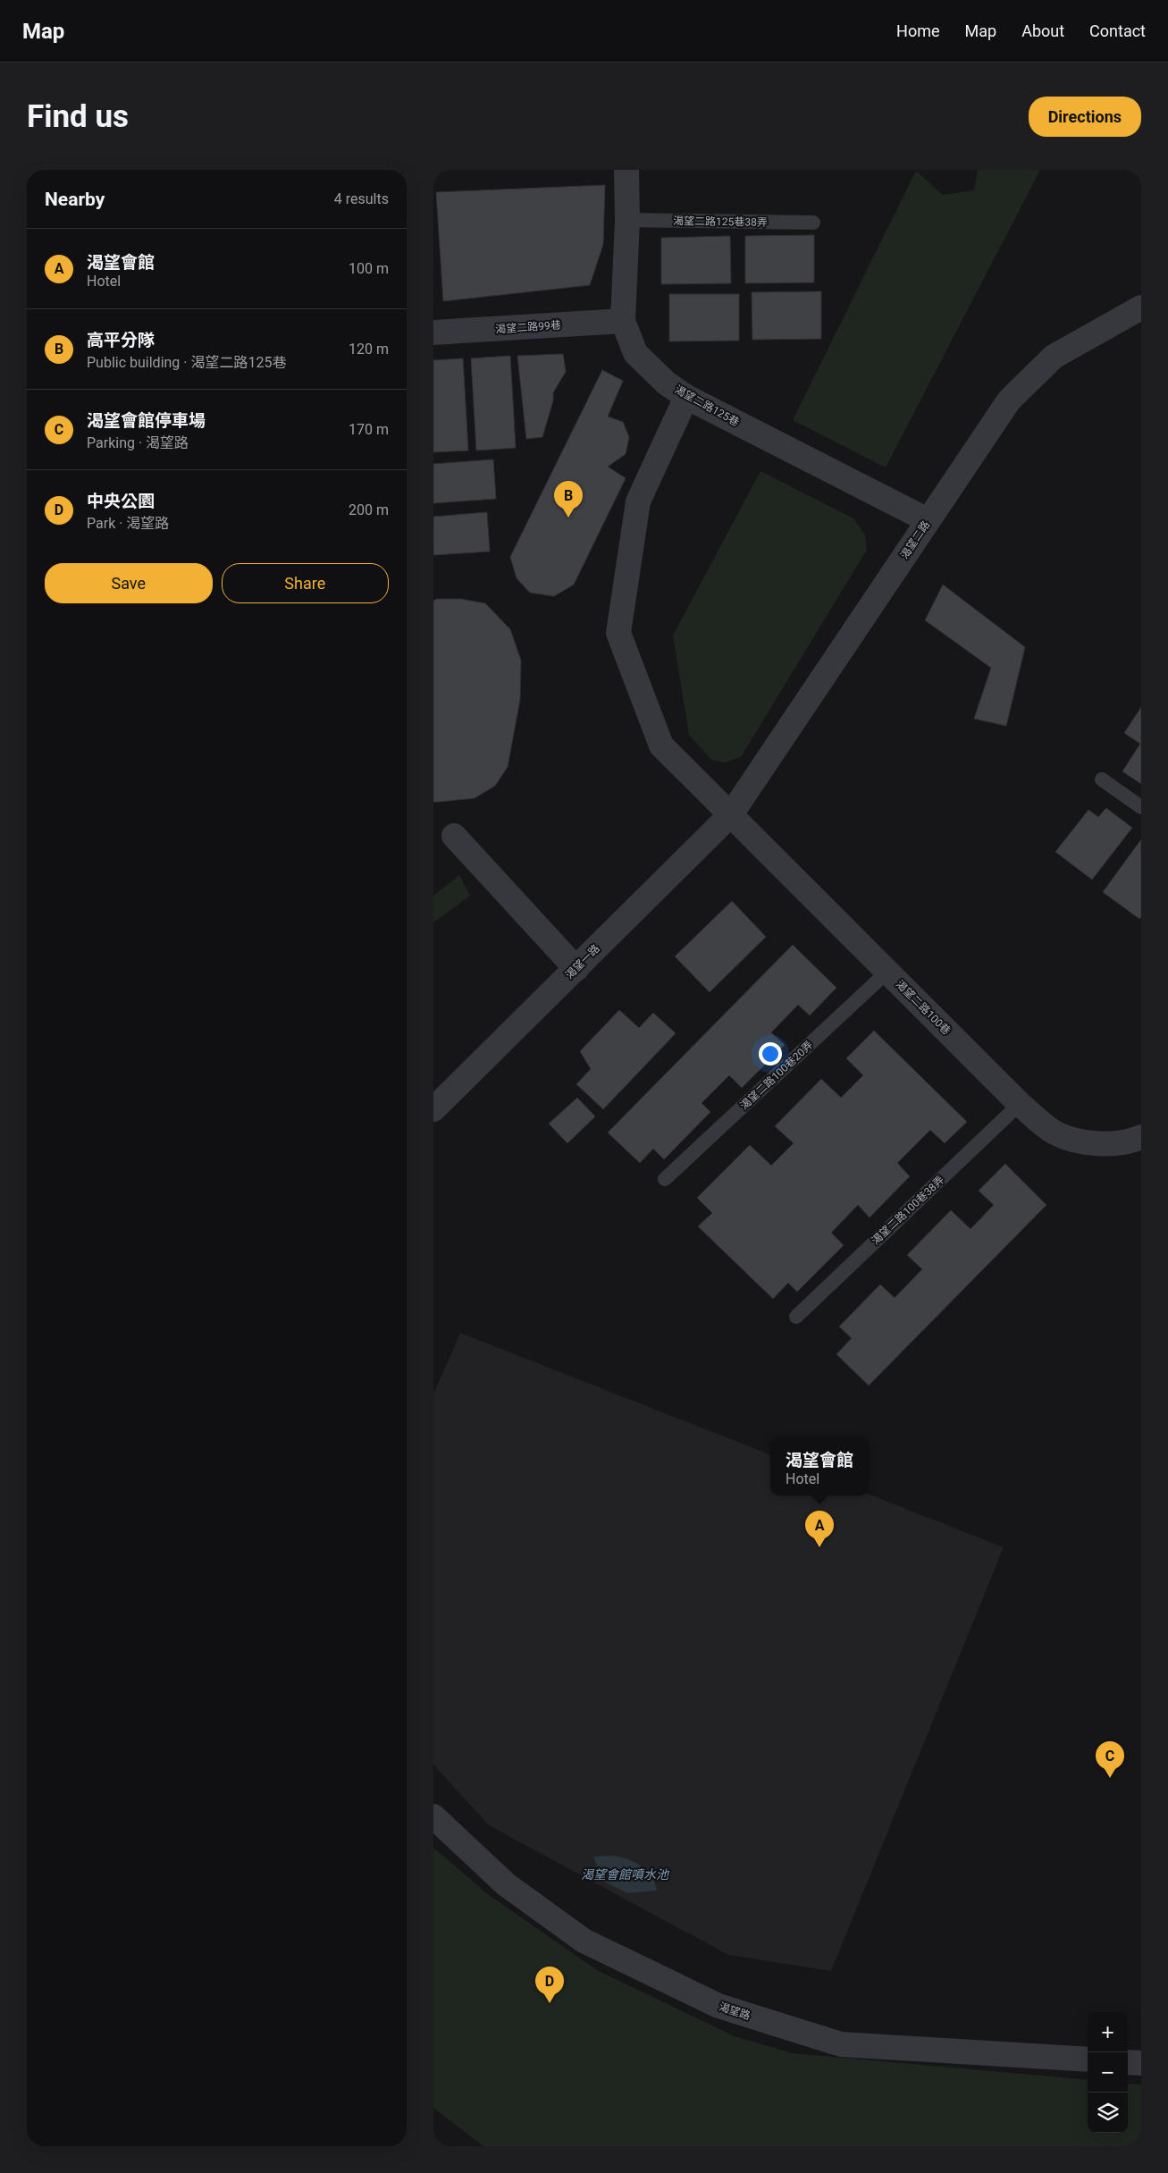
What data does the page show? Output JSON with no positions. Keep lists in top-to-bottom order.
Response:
{
  "streets": {
    "street": [
      "渴望二路99巷",
      "渴望二路125巷",
      "渴望二路",
      "渴望一路",
      "渴望二路100巷",
      "渴望路"
    ],
    "lane": ["渴望二路125巷38弄", "渴望二路100巷20弄", "渴望二路100巷38弄"]
  },
  "crossings": [
    ["渴望二路125巷38弄", "渴望二路125巷"],
    ["渴望二路99巷", "渴望二路125巷"],
    ["渴望二路125巷", "渴望二路"],
    ["渴望二路125巷", "渴望二路100巷"],
    ["渴望二路", "渴望一路"],
    ["渴望二路", "渴望二路100巷"],
    ["渴望一路", "渴望二路100巷"],
    ["渴望二路100巷", "渴望二路100巷20弄"],
    ["渴望二路100巷", "渴望二路100巷38弄"]
  ],
  "water": ["渴望會館噴水池"],
  "page": {
    "header": "Map",
    "nav": [
      "Home",
      "Map",
      "About",
      "Contact"
    ],
    "buttons": [
      "Directions",
      ["Save", "Share"]
    ],
    "title": "Find us",
    "heading": ["Nearby", "4 results"],
    "list": [
      {
        "mark": "A",
        "name": "渴望會館",
        "note": "Hotel",
        "value": "100 m"
      },
      {
        "mark": "B",
        "name": "高平分隊",
        "note": "Public building · 渴望二路125巷",
        "value": "120 m"
      },
      {
        "mark": "C",
        "name": "渴望會館停車場",
        "note": "Parking · 渴望路",
        "value": "170 m"
      },
      {
        "mark": "D",
        "name": "中央公園",
        "note": "Park · 渴望路",
        "value": "200 m"
      }
    ],
    "pins": [
      "B",
      "A",
      "C",
      "D"
    ],
    "popup": ["渴望會館", "Hotel"],
    "map_buttons": ["+", "−"]
  }
}
